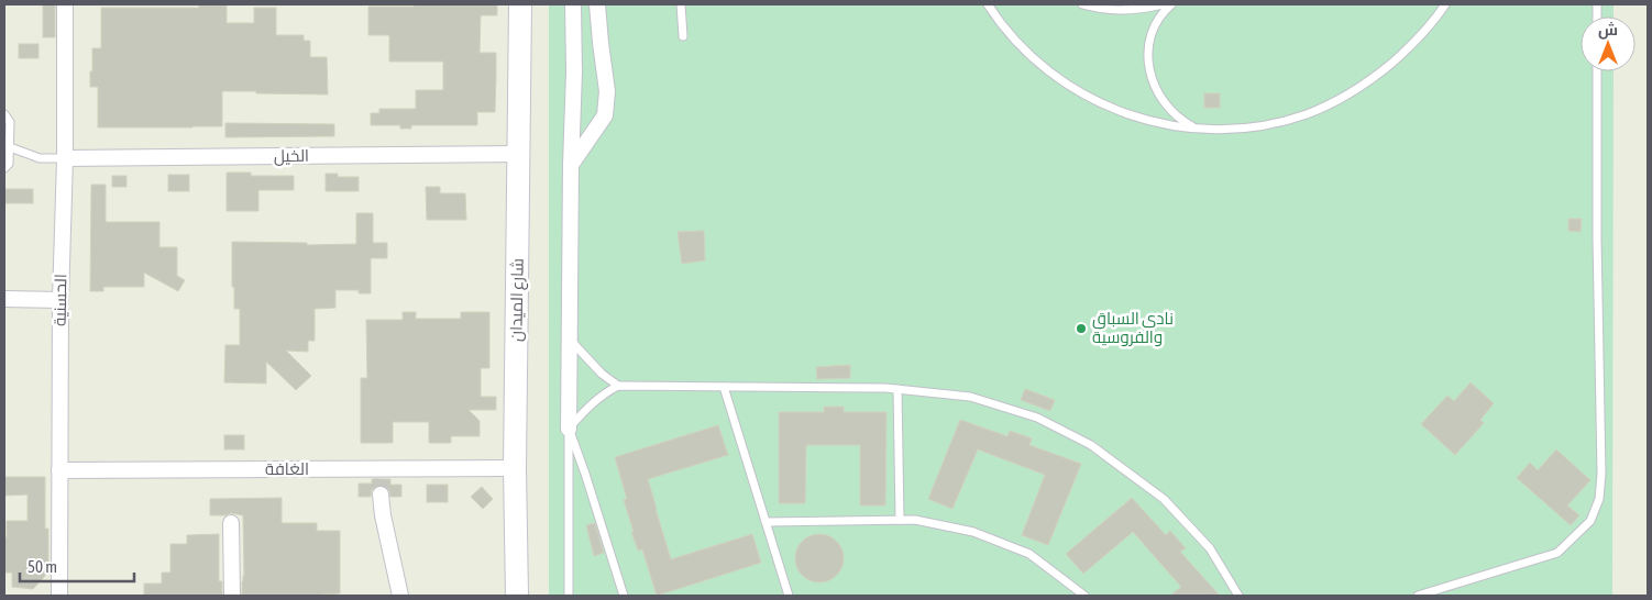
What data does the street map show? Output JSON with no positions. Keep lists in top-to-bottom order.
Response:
{
  "streets": {
    "street": [
      "الخيل",
      "الحسنية",
      "شارع الميدان",
      "الغافة"
    ]
  },
  "crossings": [
    ["الخيل", "الحسنية"],
    ["الخيل", "شارع الميدان"],
    ["الحسنية", "الغافة"],
    ["شارع الميدان", "الغافة"]
  ],
  "places": ["نادي السباق والفروسية"],
  "scale_bar": "50 m",
  "north": "top"
}
